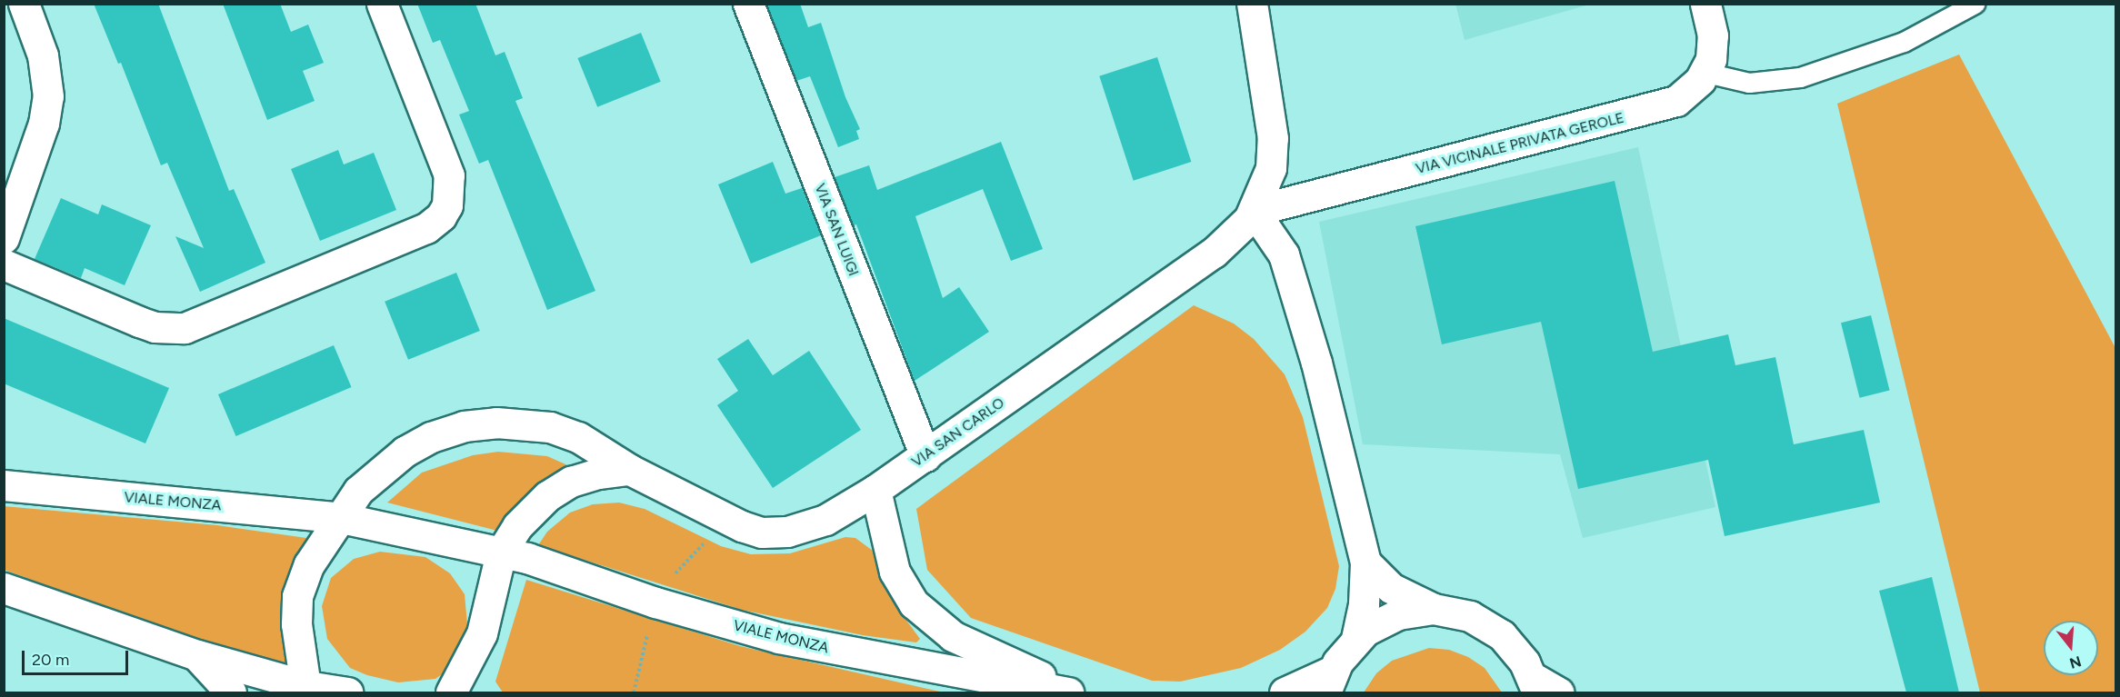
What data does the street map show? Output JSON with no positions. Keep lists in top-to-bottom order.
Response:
{
  "streets": {
    "street": [
      "VIA VICINALE PRIVATA GEROLE",
      "VIA SAN LUIGI",
      "VIA SAN CARLO",
      "VIALE MONZA"
    ]
  },
  "crossings": [
    ["VIA VICINALE PRIVATA GEROLE", "VIA SAN CARLO"],
    ["VIA SAN LUIGI", "VIA SAN CARLO"],
    ["VIA SAN CARLO", "VIALE MONZA"]
  ],
  "scale_bar": "20 m",
  "north": "bottom"
}
